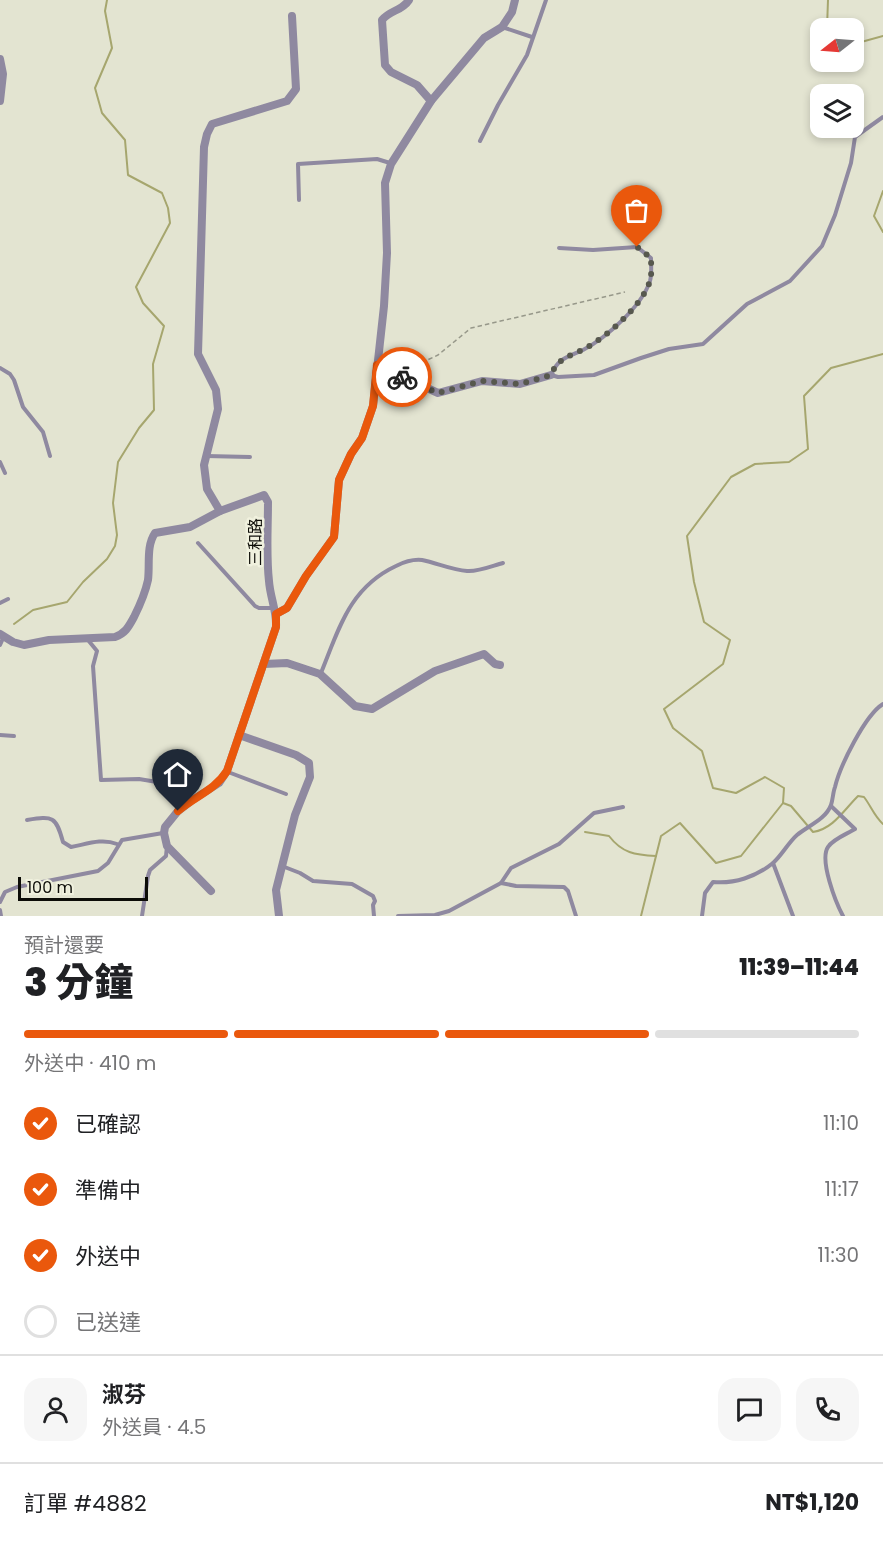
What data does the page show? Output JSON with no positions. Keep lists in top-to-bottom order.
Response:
{
  "streets": {
    "street": ["三和路"]
  },
  "scale_bar": "100 m",
  "north": "left",
  "page": {
    "scale": "100 m",
    "heading": ["3 分鐘", "預計還要", "11:39–11:44"],
    "panel": [
      "淑芬",
      "外送員 · 4.5",
      "訂單 #4882",
      "NT$1,120"
    ],
    "bar": "外送中 · 410 m",
    "list": [
      ["已確認", "11:10"],
      ["準備中", "11:17"],
      ["外送中", "11:30"],
      "已送達"
    ]
  }
}
